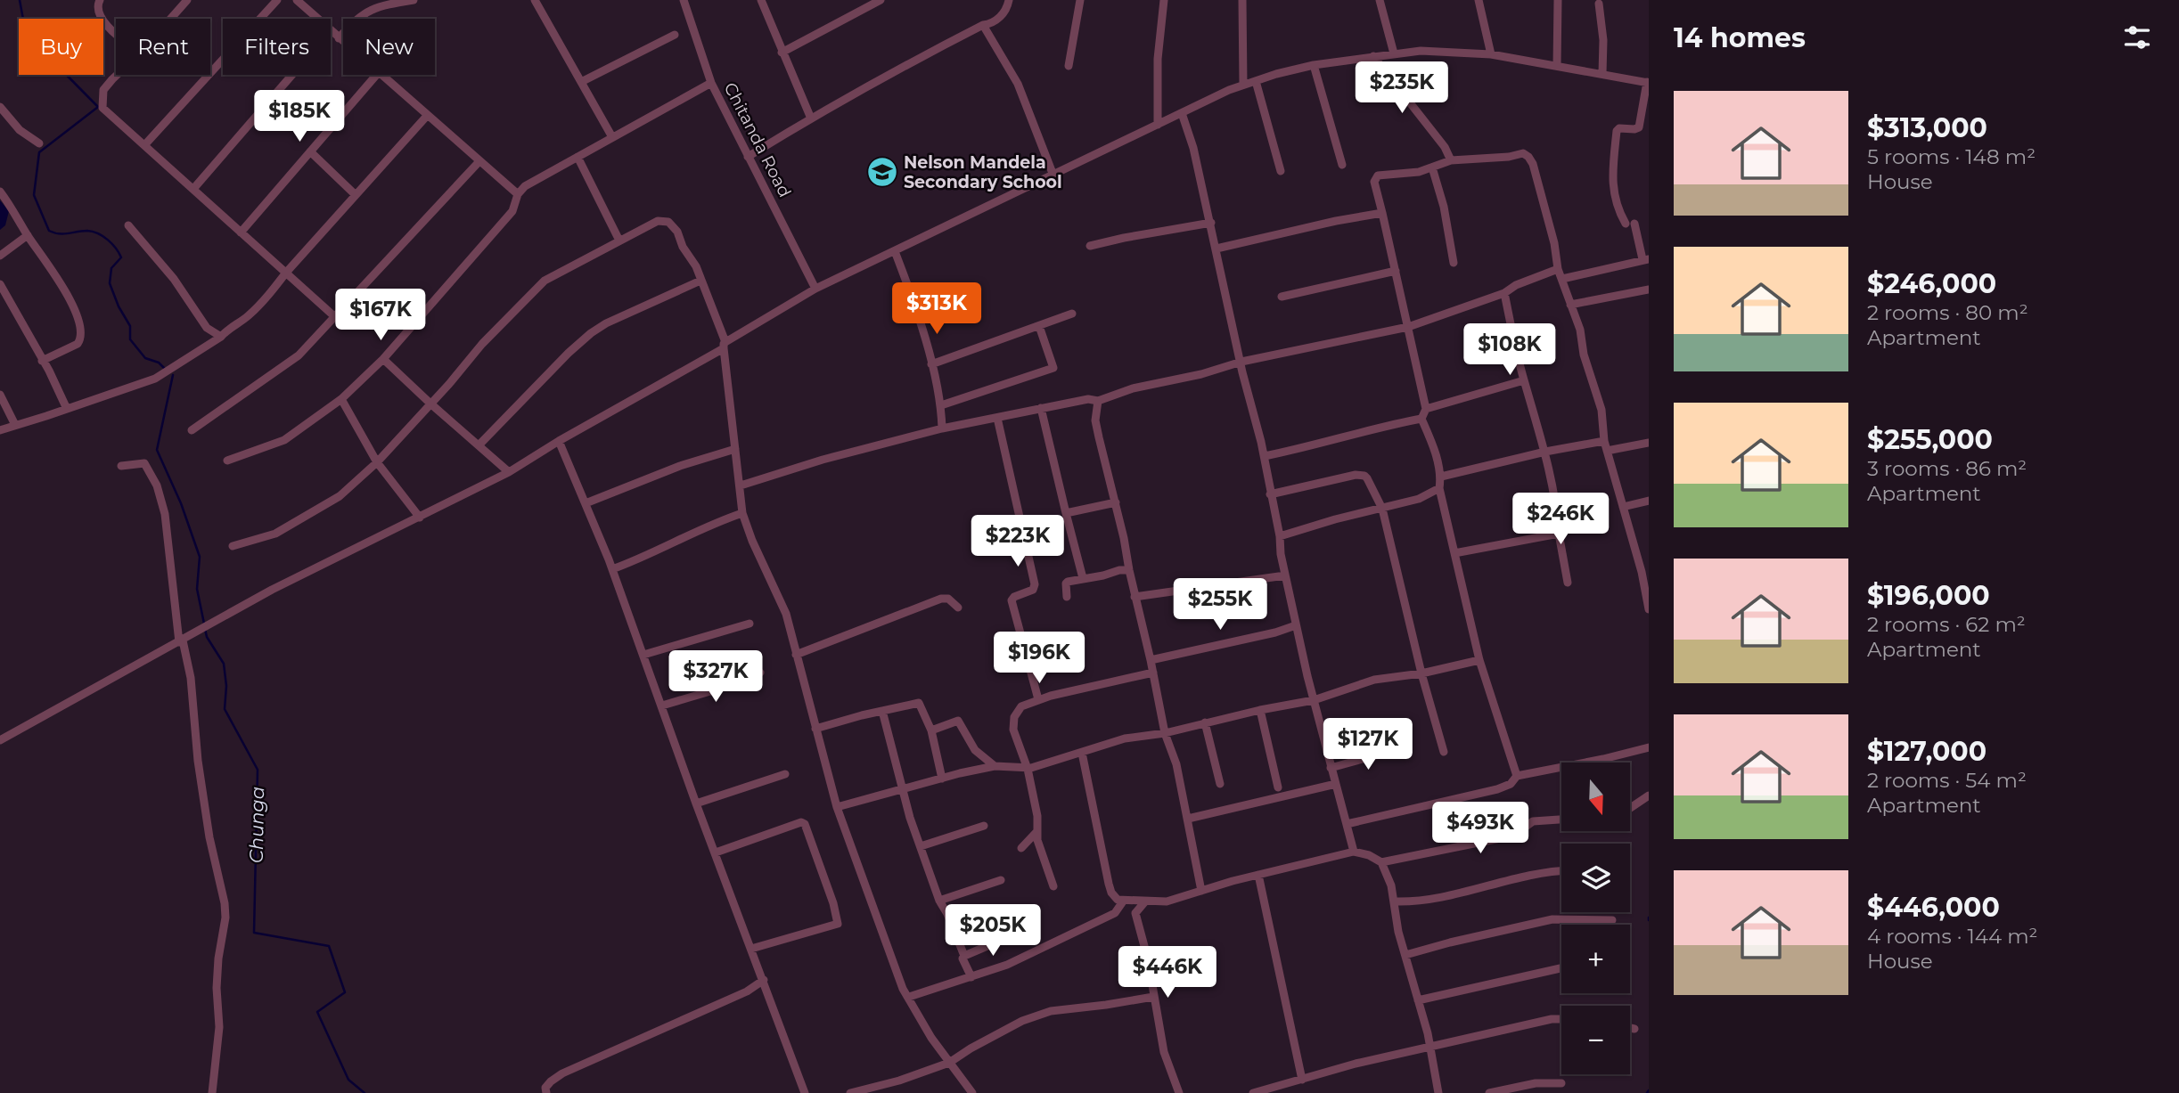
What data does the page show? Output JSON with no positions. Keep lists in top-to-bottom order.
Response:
{
  "streets": {
    "street": ["Chitanda Road"]
  },
  "water": ["Chunga"],
  "places": {
    "school or university": ["Nelson Mandela Secondary School"]
  },
  "north": "bottom",
  "page": {
    "heading": "14 homes",
    "chip": [
      "Buy",
      "Rent",
      "Filters",
      "New"
    ],
    "price": [
      "$235K",
      "$185K",
      "$313K",
      "$167K",
      "$108K",
      "$246K",
      "$223K",
      "$255K",
      "$196K",
      "$327K",
      "$127K",
      "$493K",
      "$205K",
      "$446K"
    ],
    "list": [
      {
        "name": "$313,000",
        "note": "5 rooms · 148 m² · House"
      },
      {
        "name": "$246,000",
        "note": "2 rooms · 80 m² · Apartment"
      },
      {
        "name": "$255,000",
        "note": "3 rooms · 86 m² · Apartment"
      },
      {
        "name": "$196,000",
        "note": "2 rooms · 62 m² · Apartment"
      },
      {
        "name": "$127,000",
        "note": "2 rooms · 54 m² · Apartment"
      },
      {
        "name": "$446,000",
        "note": "4 rooms · 144 m² · House"
      }
    ],
    "map_buttons": ["+", "−"]
  }
}
